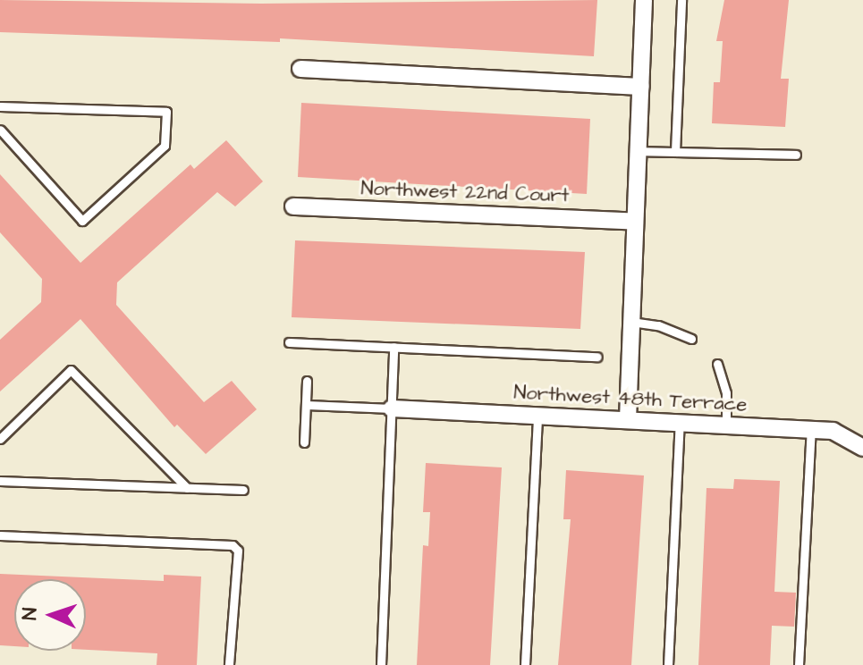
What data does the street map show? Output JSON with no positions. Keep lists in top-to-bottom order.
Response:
{
  "streets": {
    "street": ["Northwest 22nd Court", "Northwest 48th Terrace"]
  },
  "north": "left"
}
